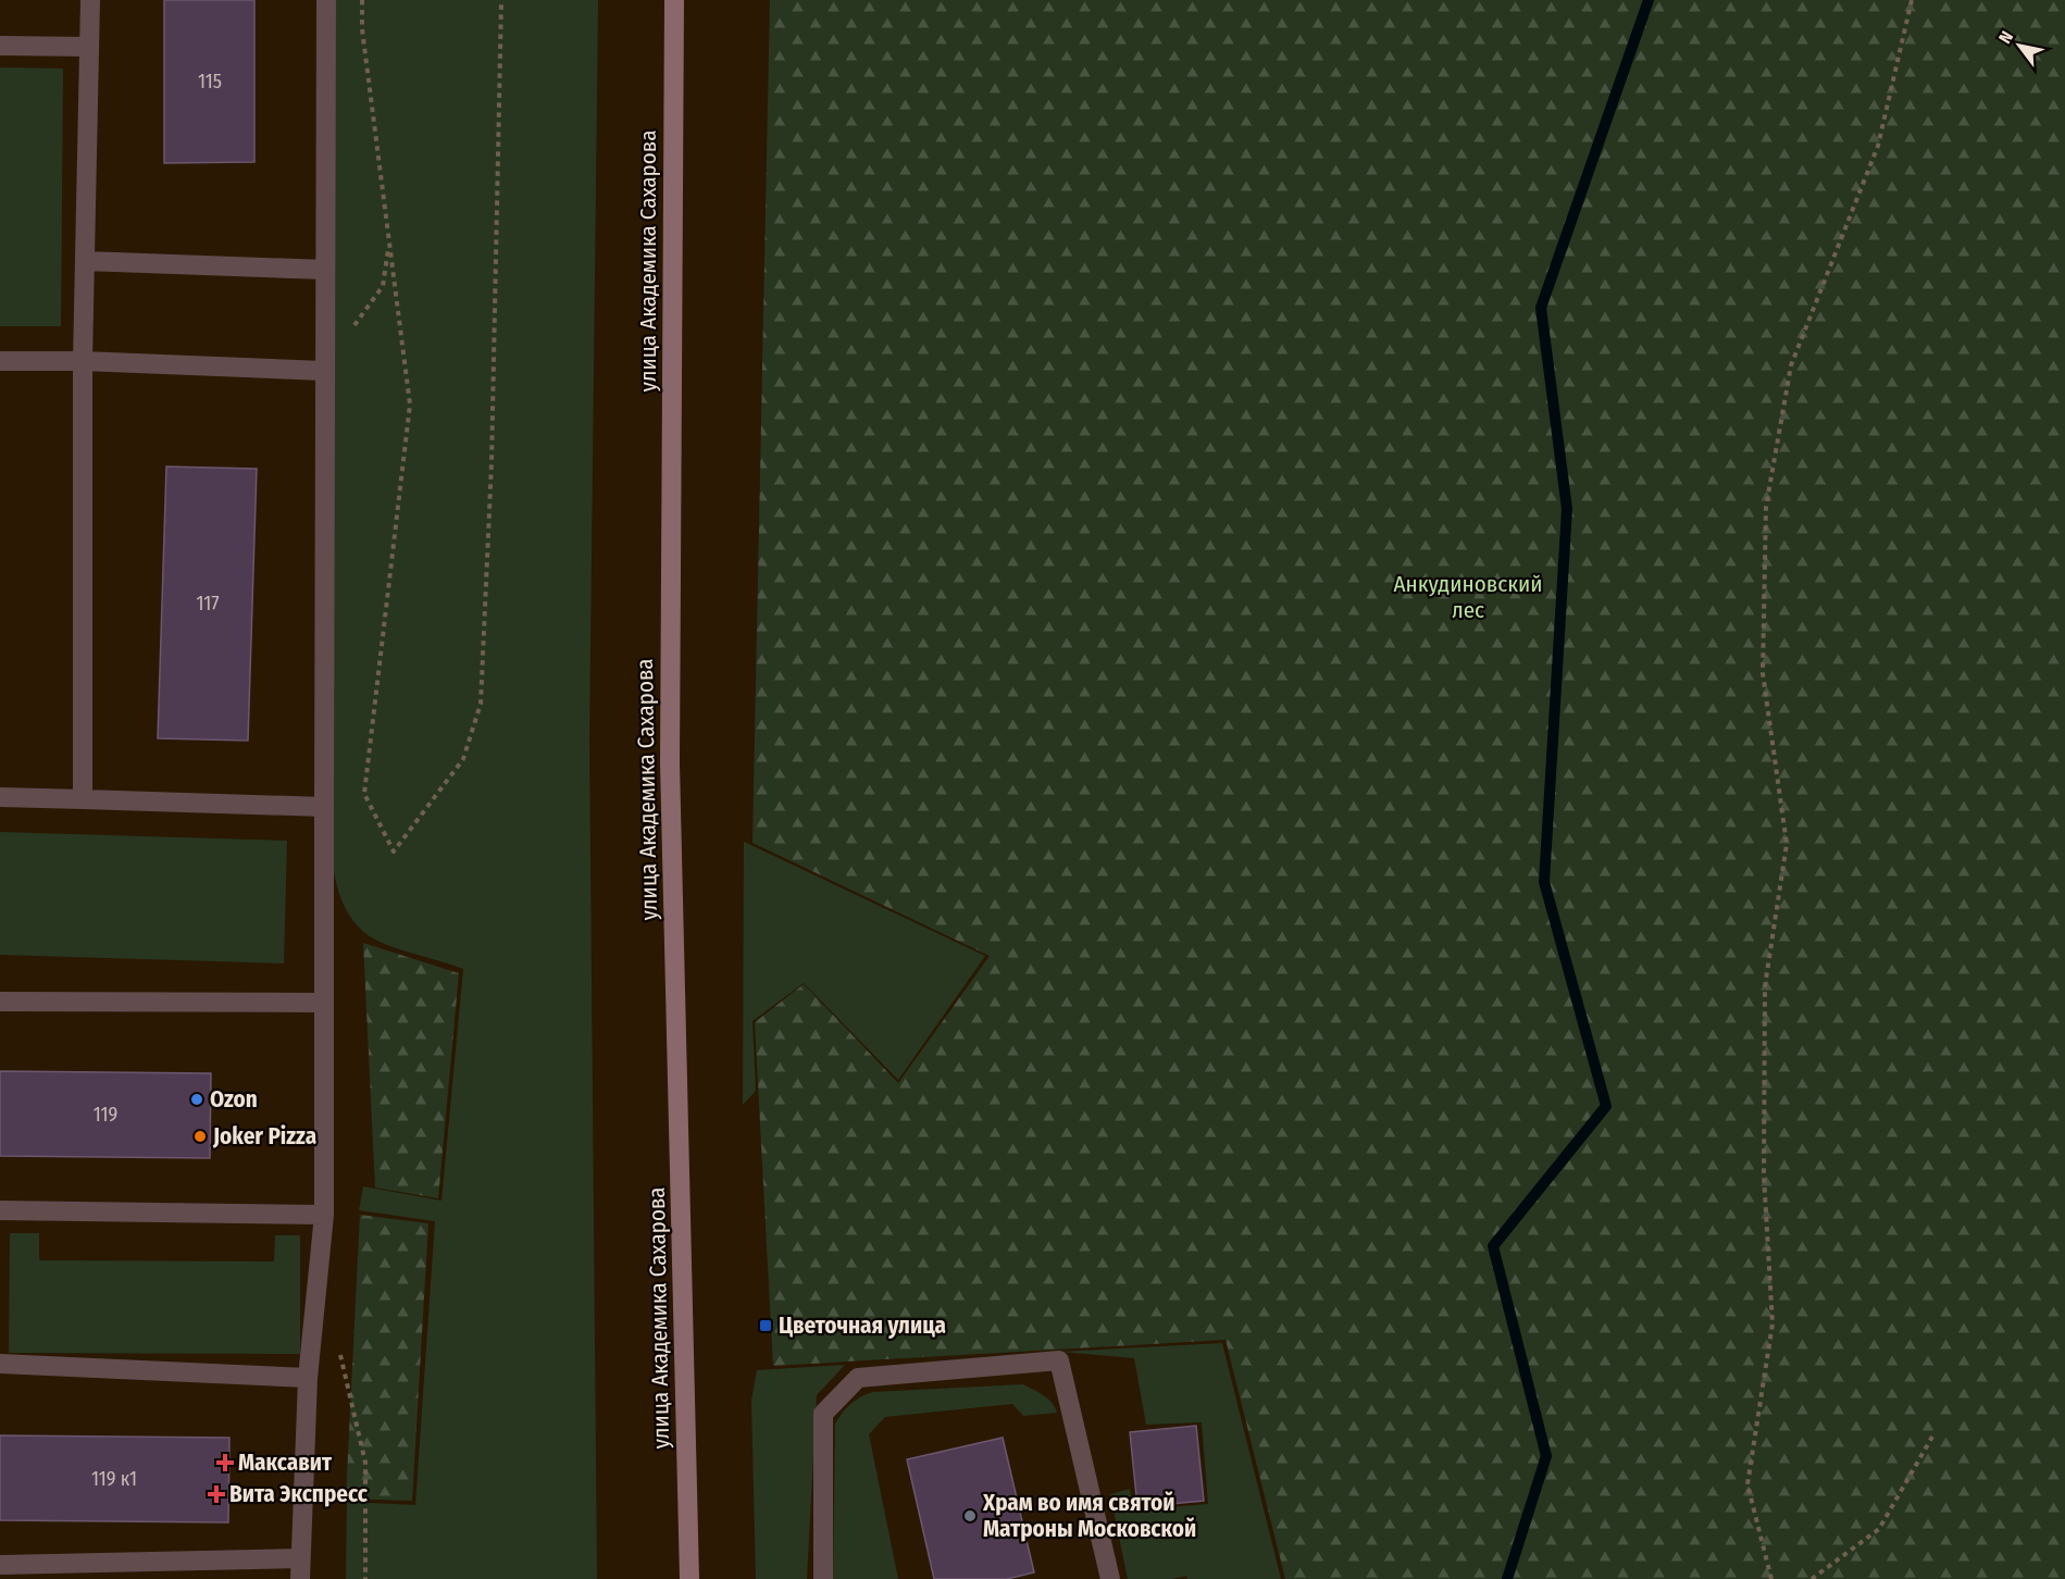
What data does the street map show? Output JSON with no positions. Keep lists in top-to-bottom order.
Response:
{
  "streets": {
    "main road": ["улица Академика Сахарова"]
  },
  "parks": ["Анкудиновский лес"],
  "places": {
    "other": ["Ozon", "Joker Pizza", "Храм во имя святой Матроны Московской"],
    "transit": ["Цветочная улица"],
    "health": ["Максавит", "Вита Экспресс"]
  },
  "house_numbers": [
    "115",
    "117",
    "119",
    "119 к1"
  ],
  "north": "top left"
}
